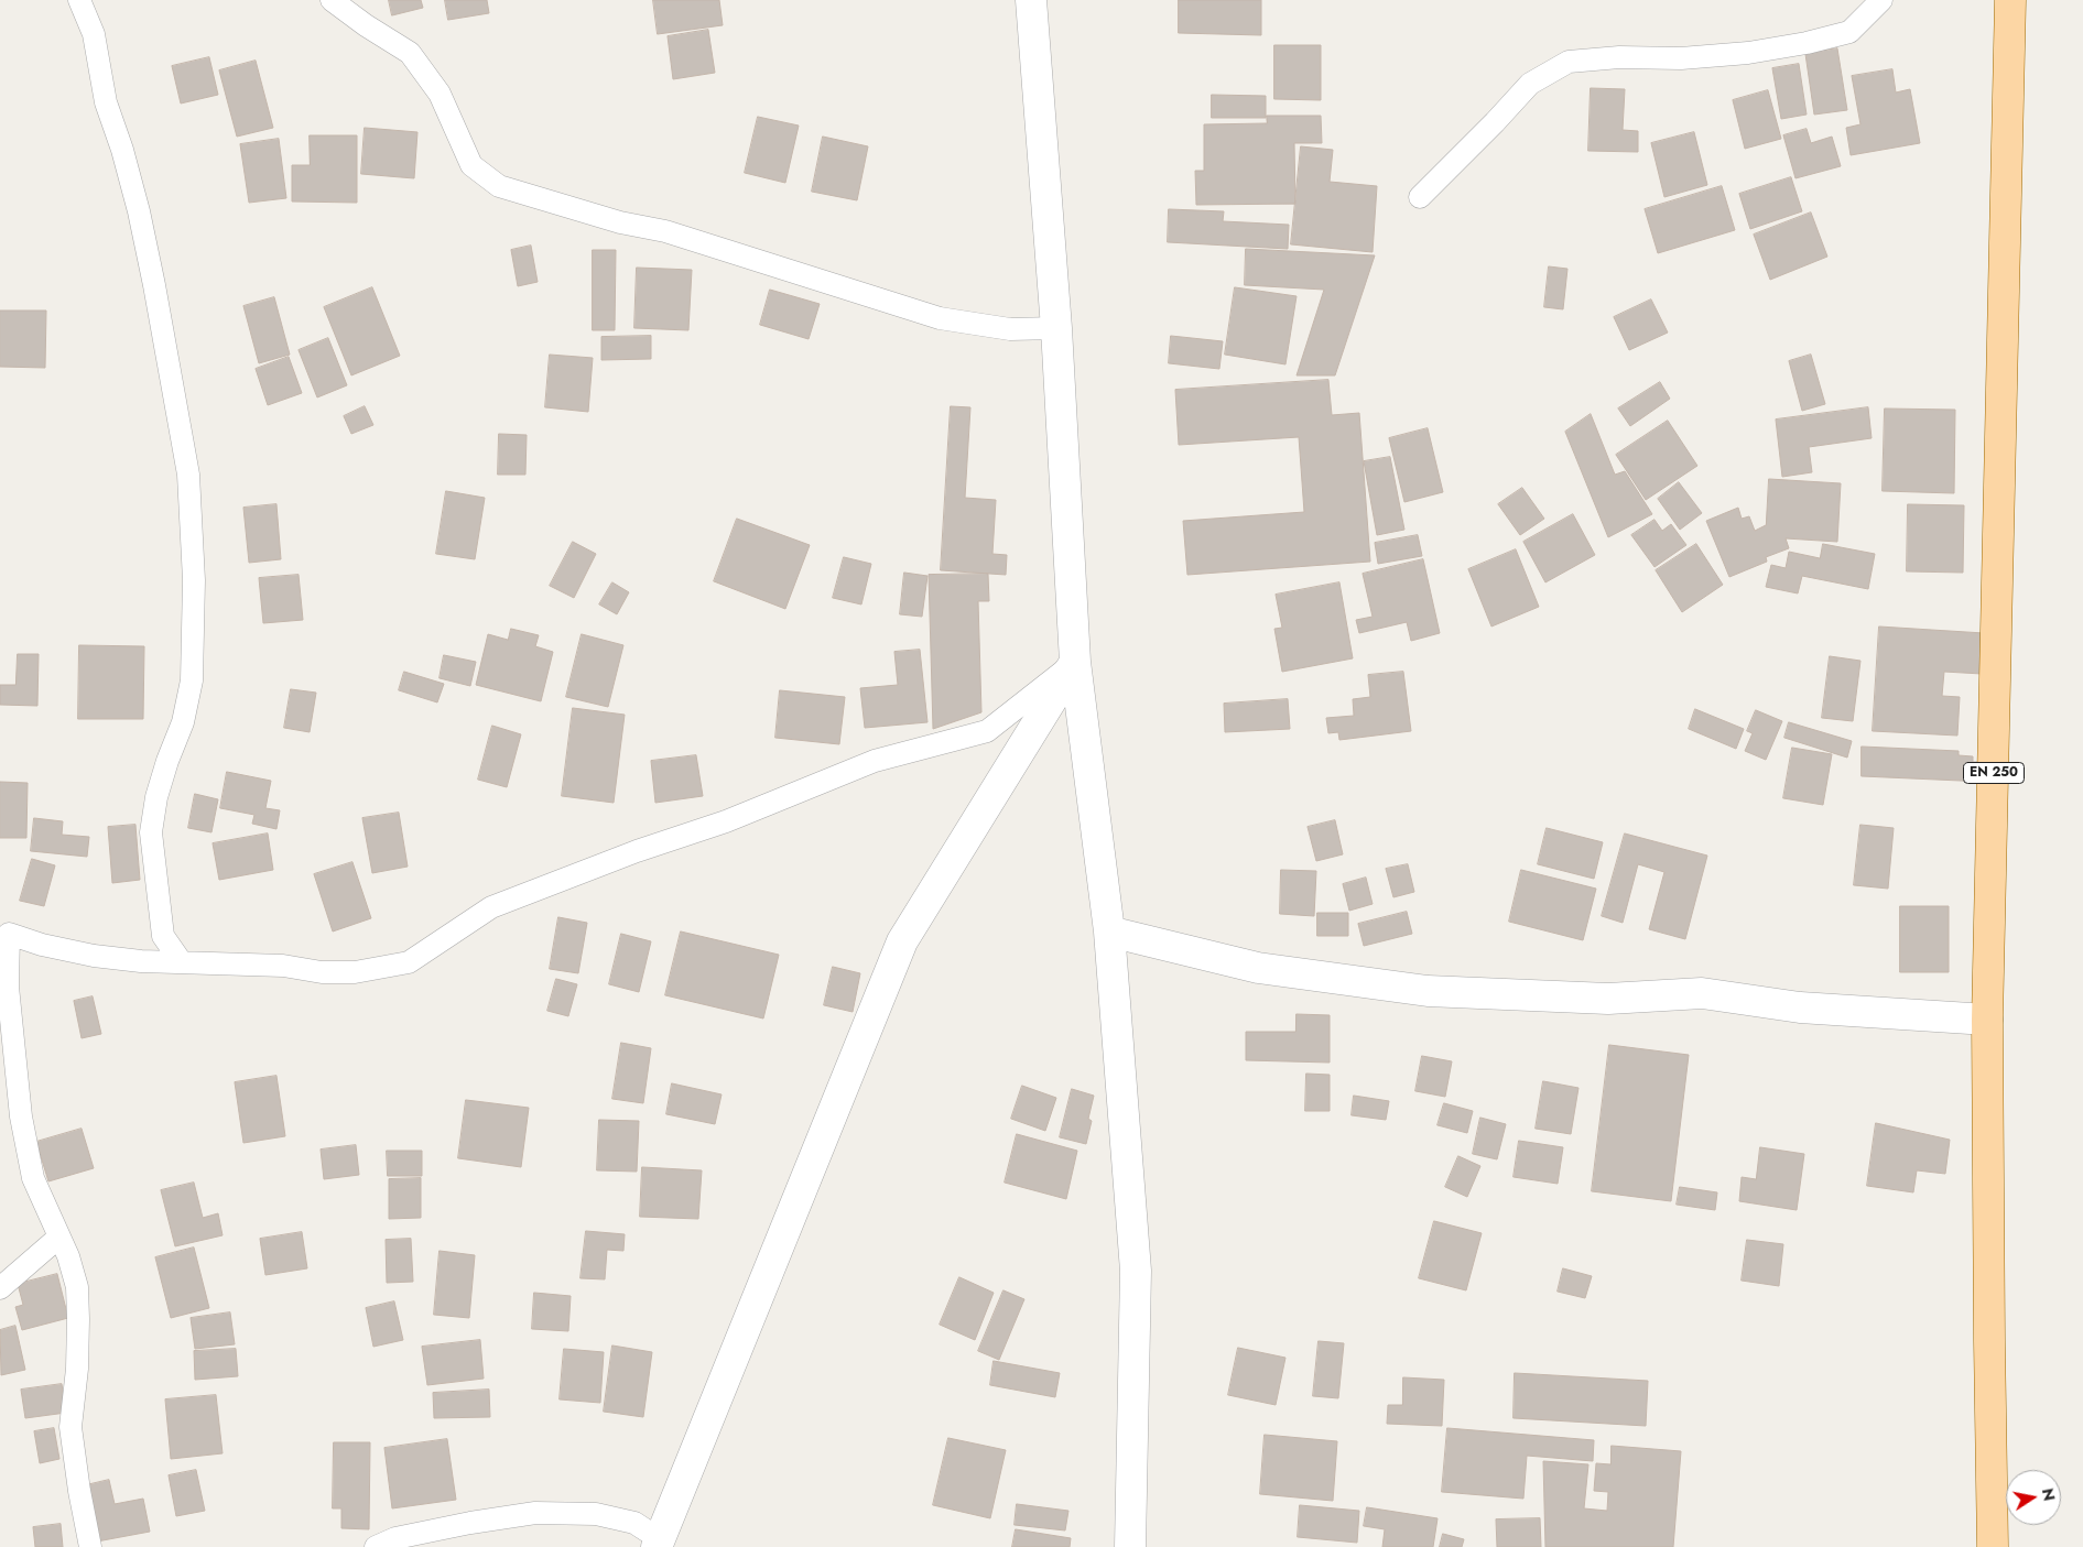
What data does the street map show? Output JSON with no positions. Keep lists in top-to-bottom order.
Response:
{
  "streets": {
    "main road": ["EN 250"]
  },
  "north": "right"
}
